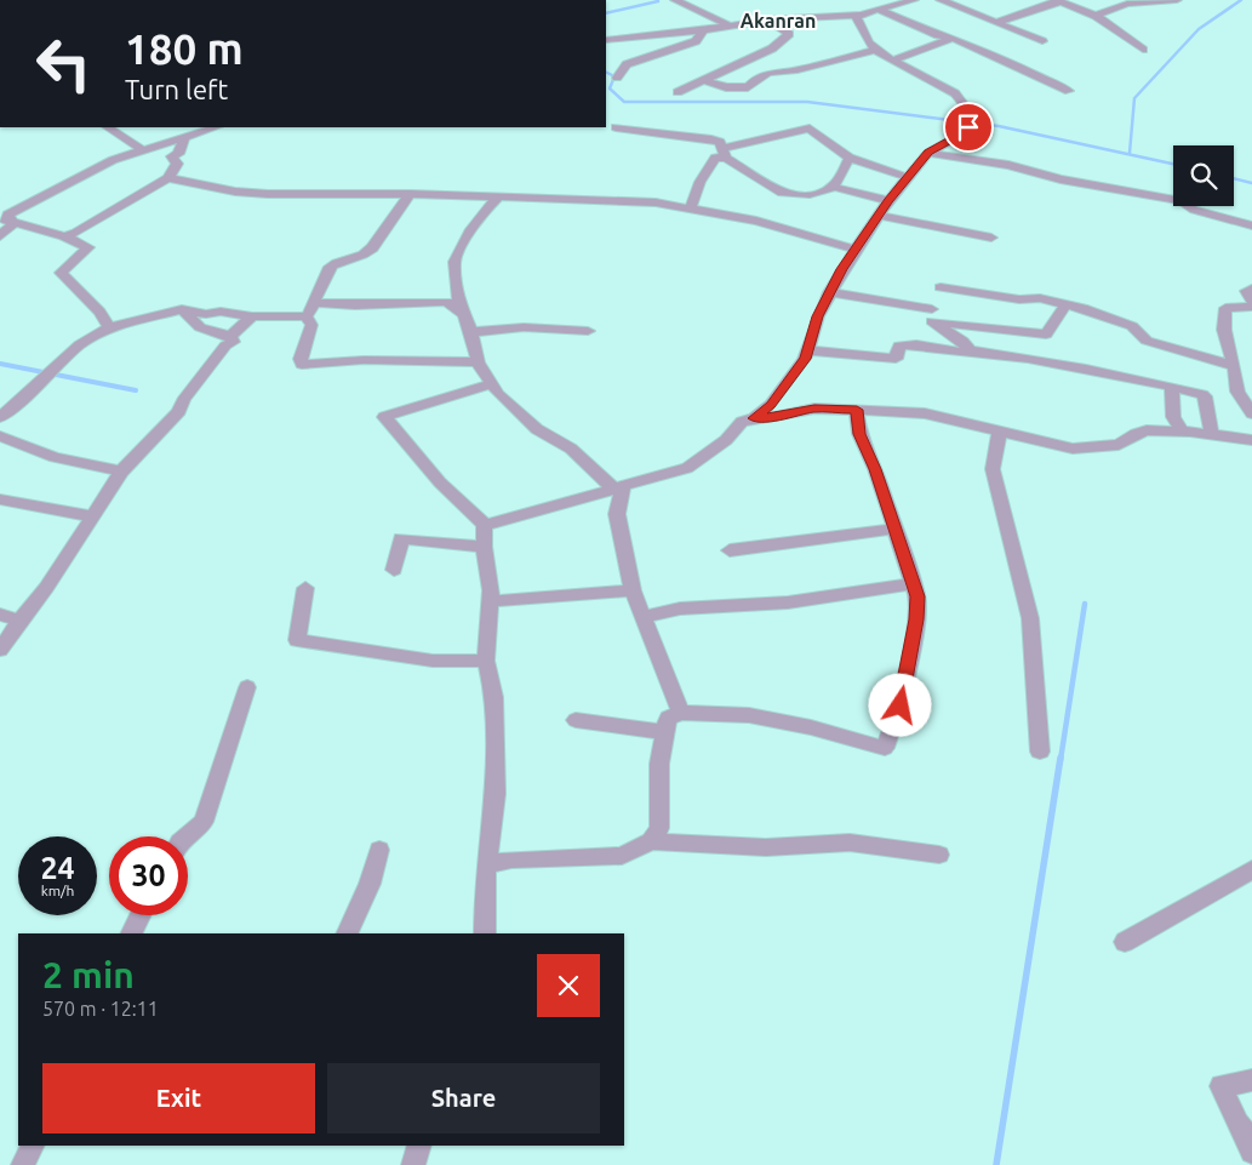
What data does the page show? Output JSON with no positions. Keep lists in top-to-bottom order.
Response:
{
  "districts": ["Akanran"],
  "page": {
    "turn": ["180 m", "Turn left"],
    "speed": "24 km/h",
    "limit": "30",
    "heading": ["2 min", "570 m · 12:11"],
    "buttons": ["Exit", "Share"]
  }
}
